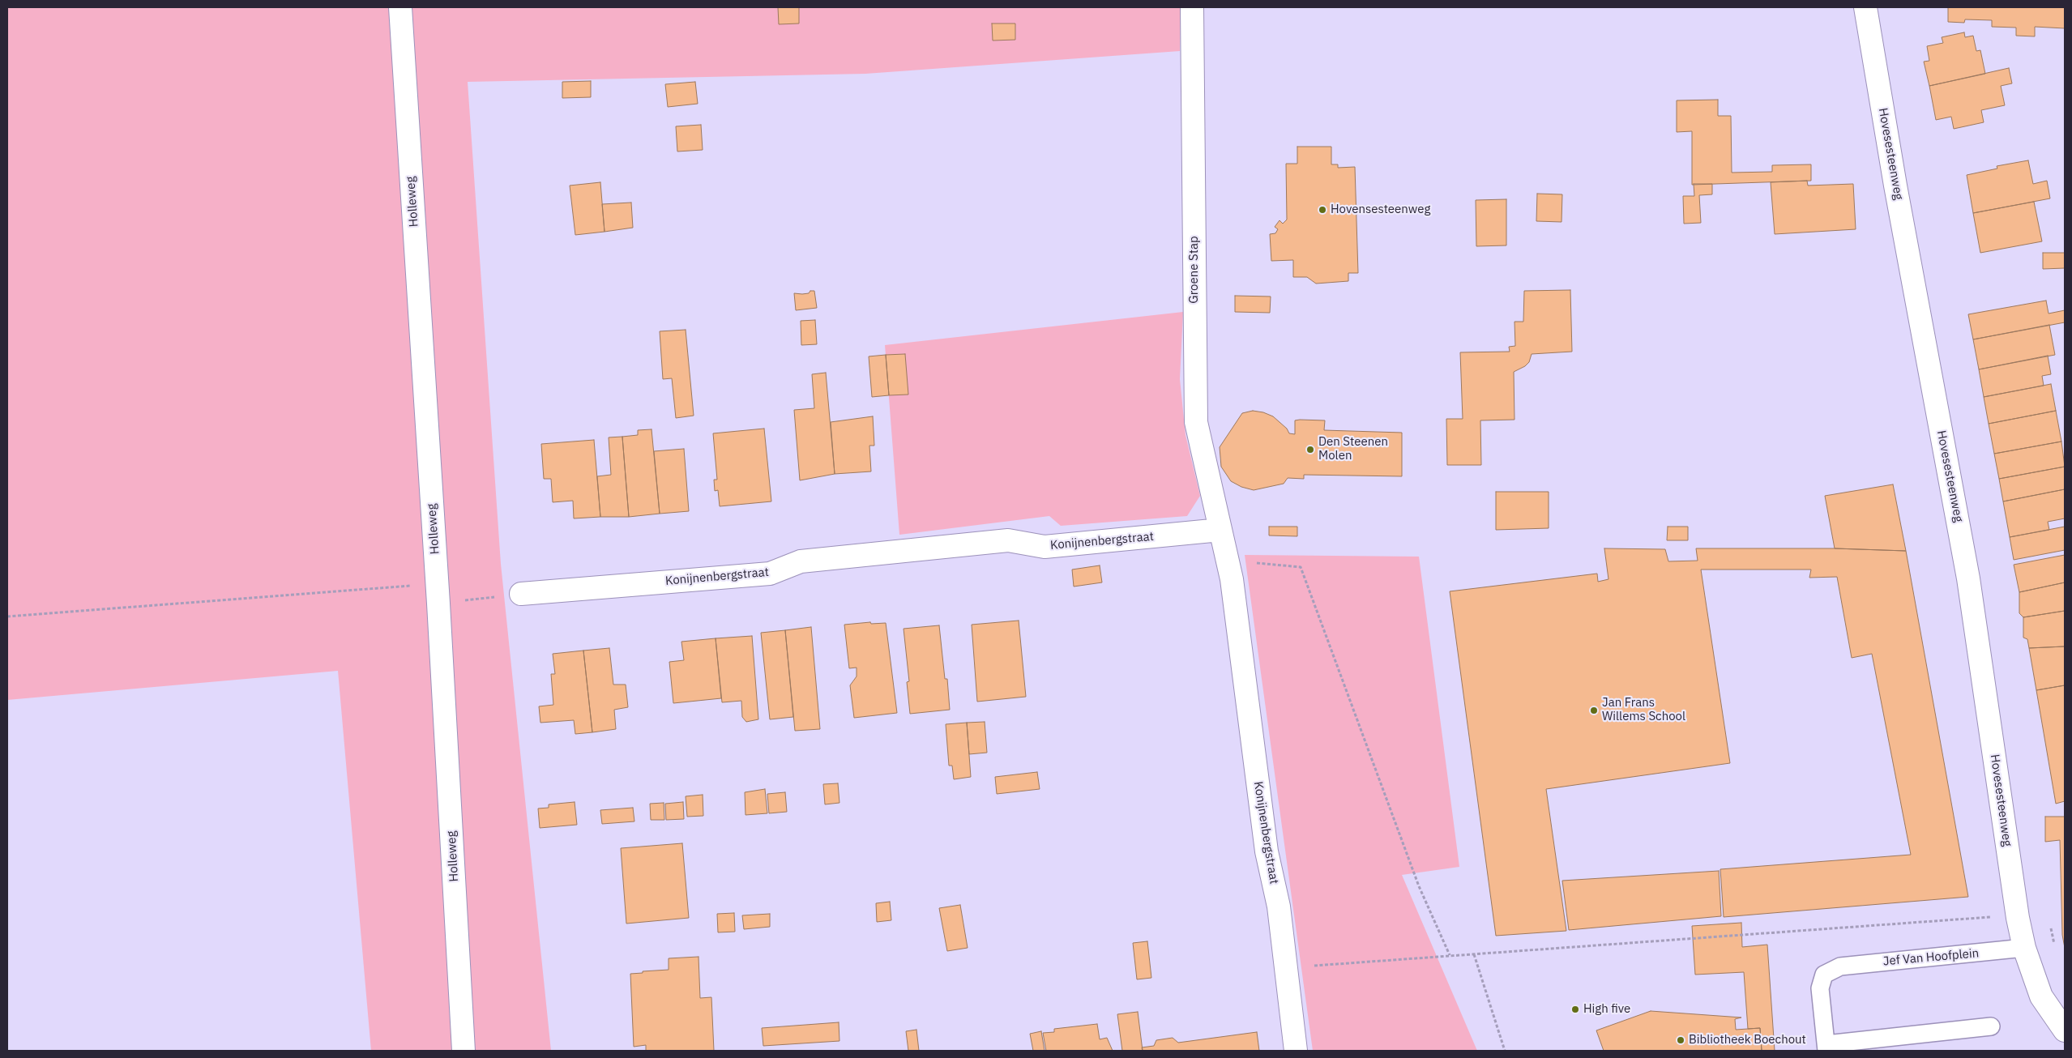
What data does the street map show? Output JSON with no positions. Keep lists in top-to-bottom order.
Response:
{
  "streets": {
    "street": [
      "Hovesesteenweg",
      "Holleweg",
      "Groene Stap",
      "Konijnenbergstraat"
    ],
    "lane": ["Jef Van Hoofplein"]
  },
  "crossings": [
    ["Hovesesteenweg", "Jef Van Hoofplein"],
    ["Groene Stap", "Konijnenbergstraat"]
  ],
  "places": [
    "Hovensesteenweg",
    "Den Steenen Molen",
    "Jan Frans Willems School",
    "High five",
    "Bibliotheek Boechout"
  ]
}
